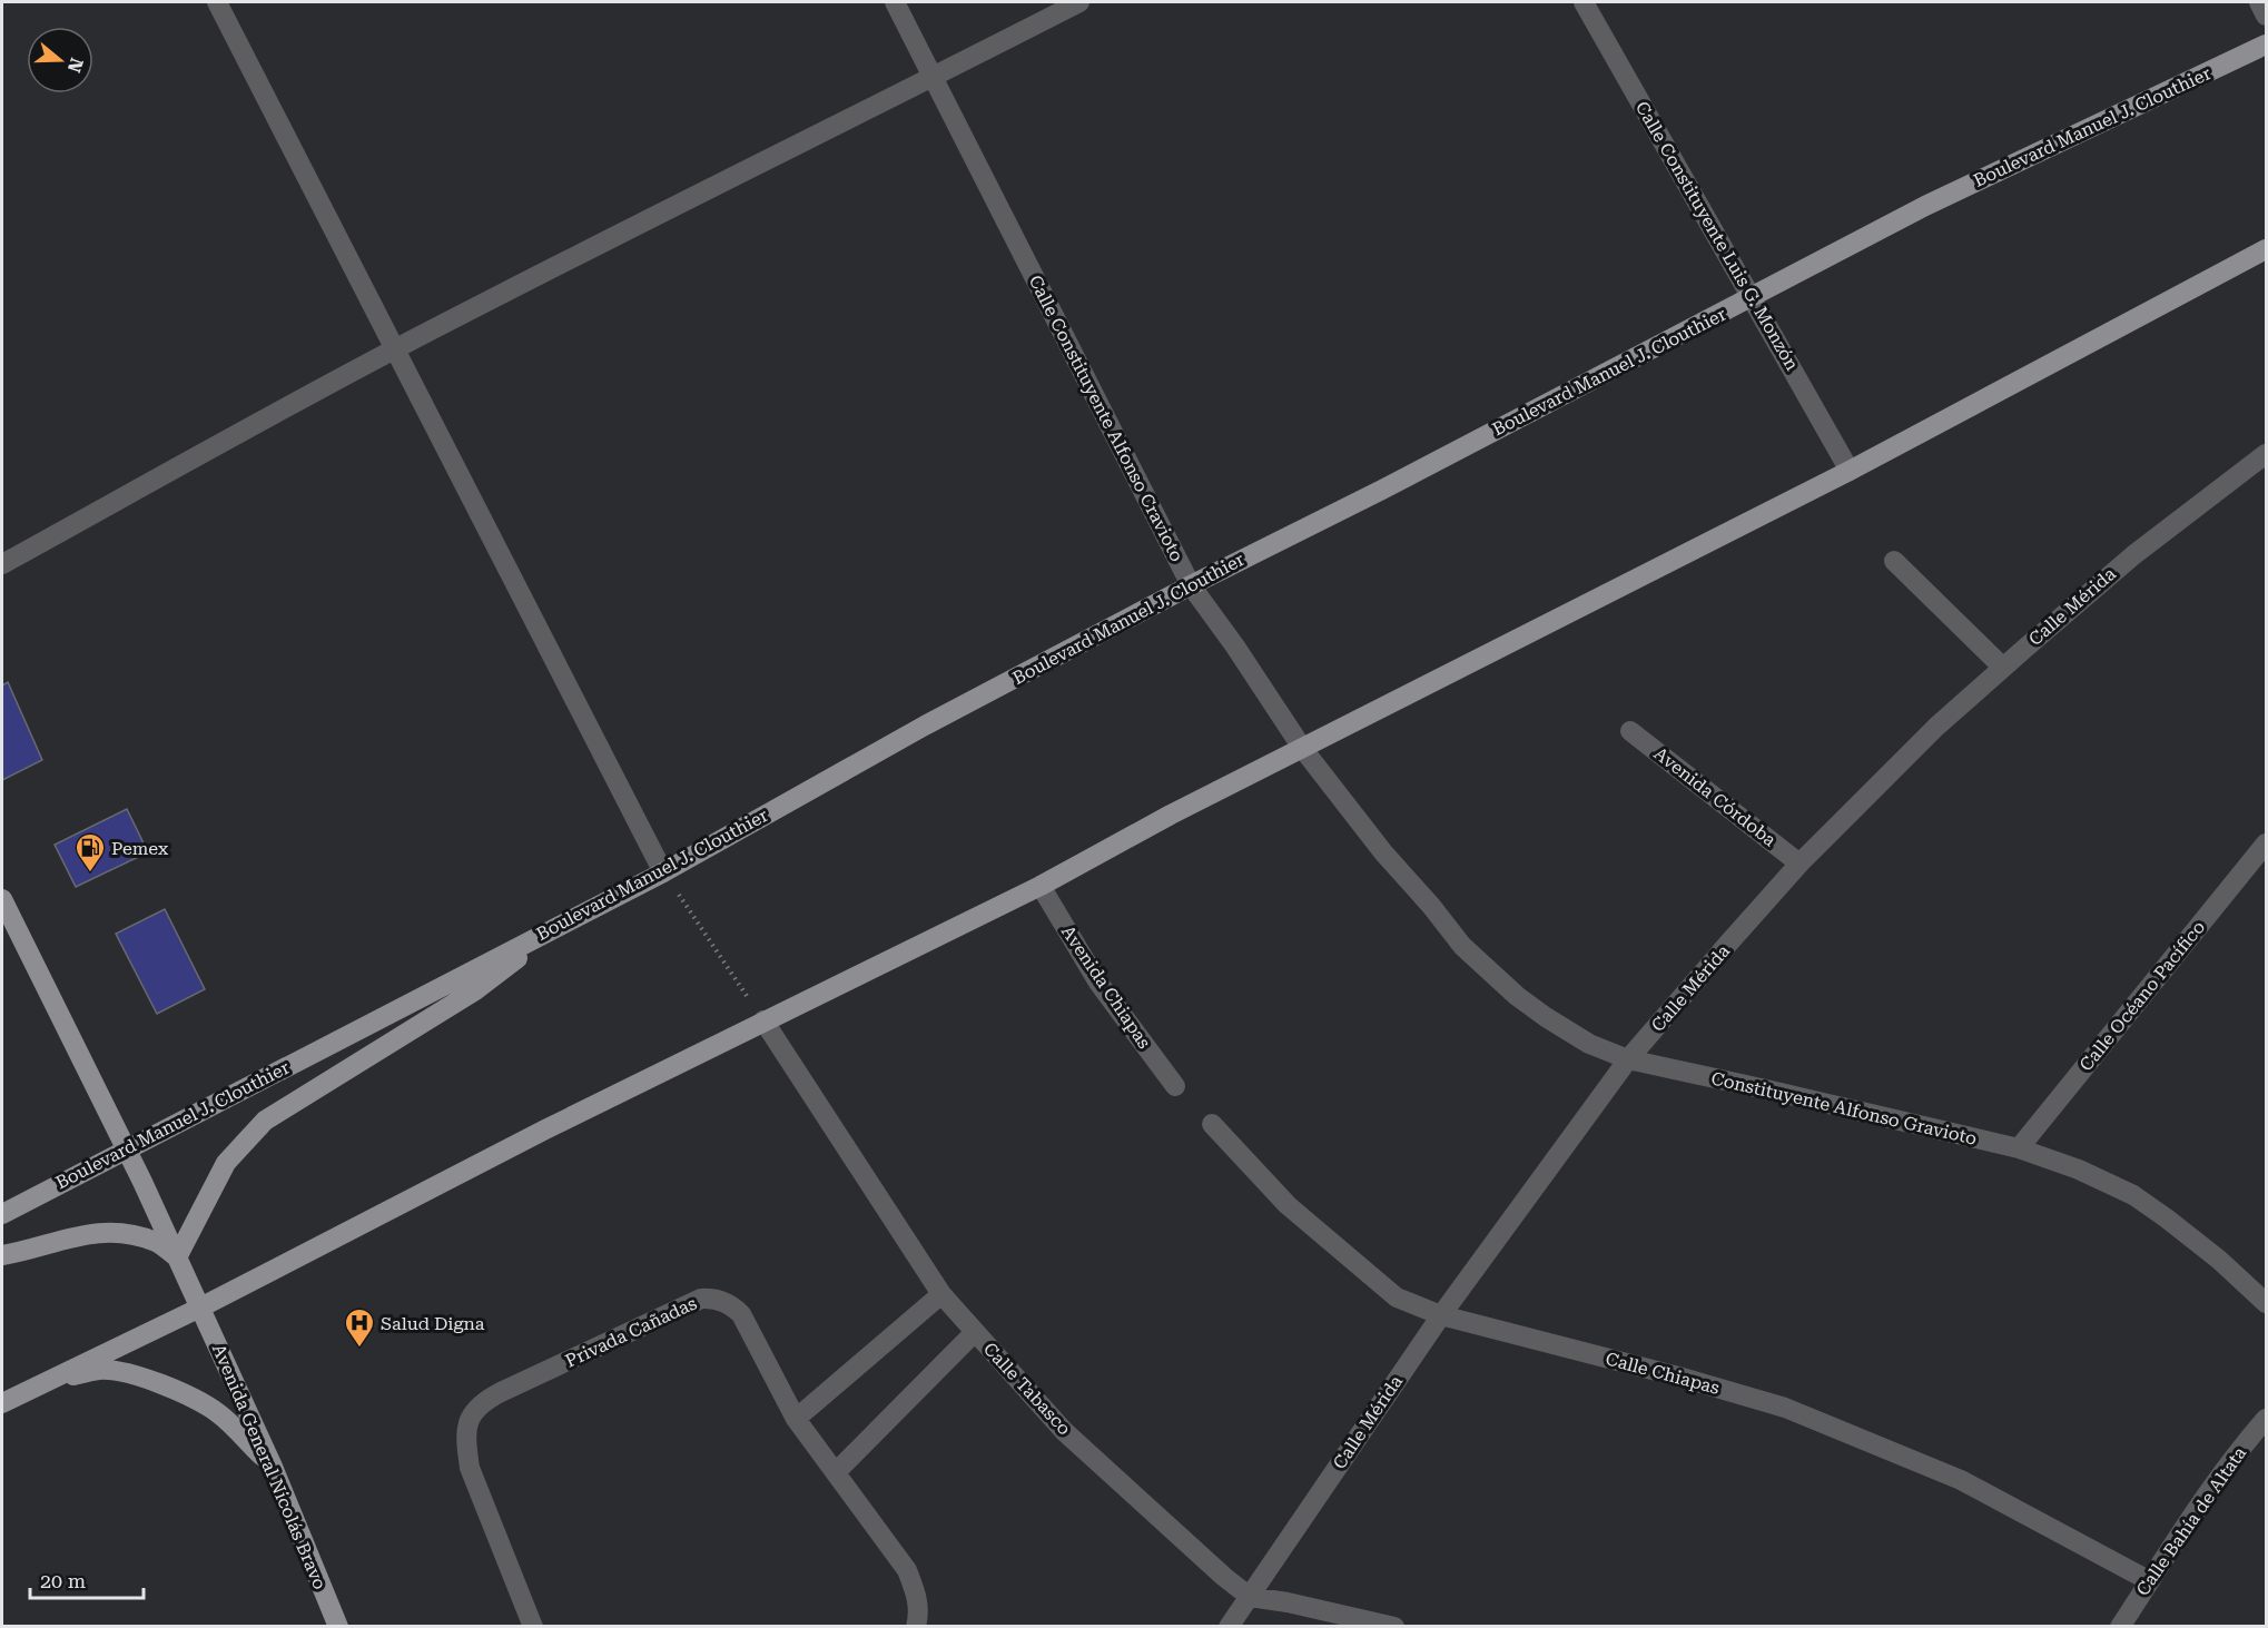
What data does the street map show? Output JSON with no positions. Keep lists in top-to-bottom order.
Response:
{
  "streets": {
    "main road": ["Boulevard Manuel J. Clouthier", "Avenida General Nicolás Bravo"],
    "street": [
      "Calle Constituyente Luis G. Monzón",
      "Calle Constituyente Alfonso Cravioto",
      "Calle Mérida",
      "Avenida Córdoba",
      "Avenida Chiapas",
      "Calle Océano Pacífico",
      "Constituyente Alfonso Gravioto",
      "Privada Cañadas",
      "Calle Chiapas",
      "Calle Tabasco",
      "Calle Bahía de Altata"
    ]
  },
  "crossings": [
    ["Boulevard Manuel J. Clouthier", "Calle Constituyente Luis G. Monzón"],
    ["Boulevard Manuel J. Clouthier", "Calle Constituyente Alfonso Cravioto"],
    ["Boulevard Manuel J. Clouthier", "Avenida General Nicolás Bravo"],
    ["Calle Constituyente Alfonso Cravioto", "Constituyente Alfonso Gravioto"],
    ["Calle Mérida", "Avenida Córdoba"],
    ["Calle Mérida", "Constituyente Alfonso Gravioto"],
    ["Calle Mérida", "Calle Chiapas"],
    ["Calle Mérida", "Calle Tabasco"],
    ["Calle Océano Pacífico", "Constituyente Alfonso Gravioto"],
    ["Calle Chiapas", "Calle Bahía de Altata"]
  ],
  "places": {
    "fuel station": ["Pemex"],
    "hospital": ["Salud Digna"]
  },
  "scale_bar": "20 m",
  "north": "right"
}
